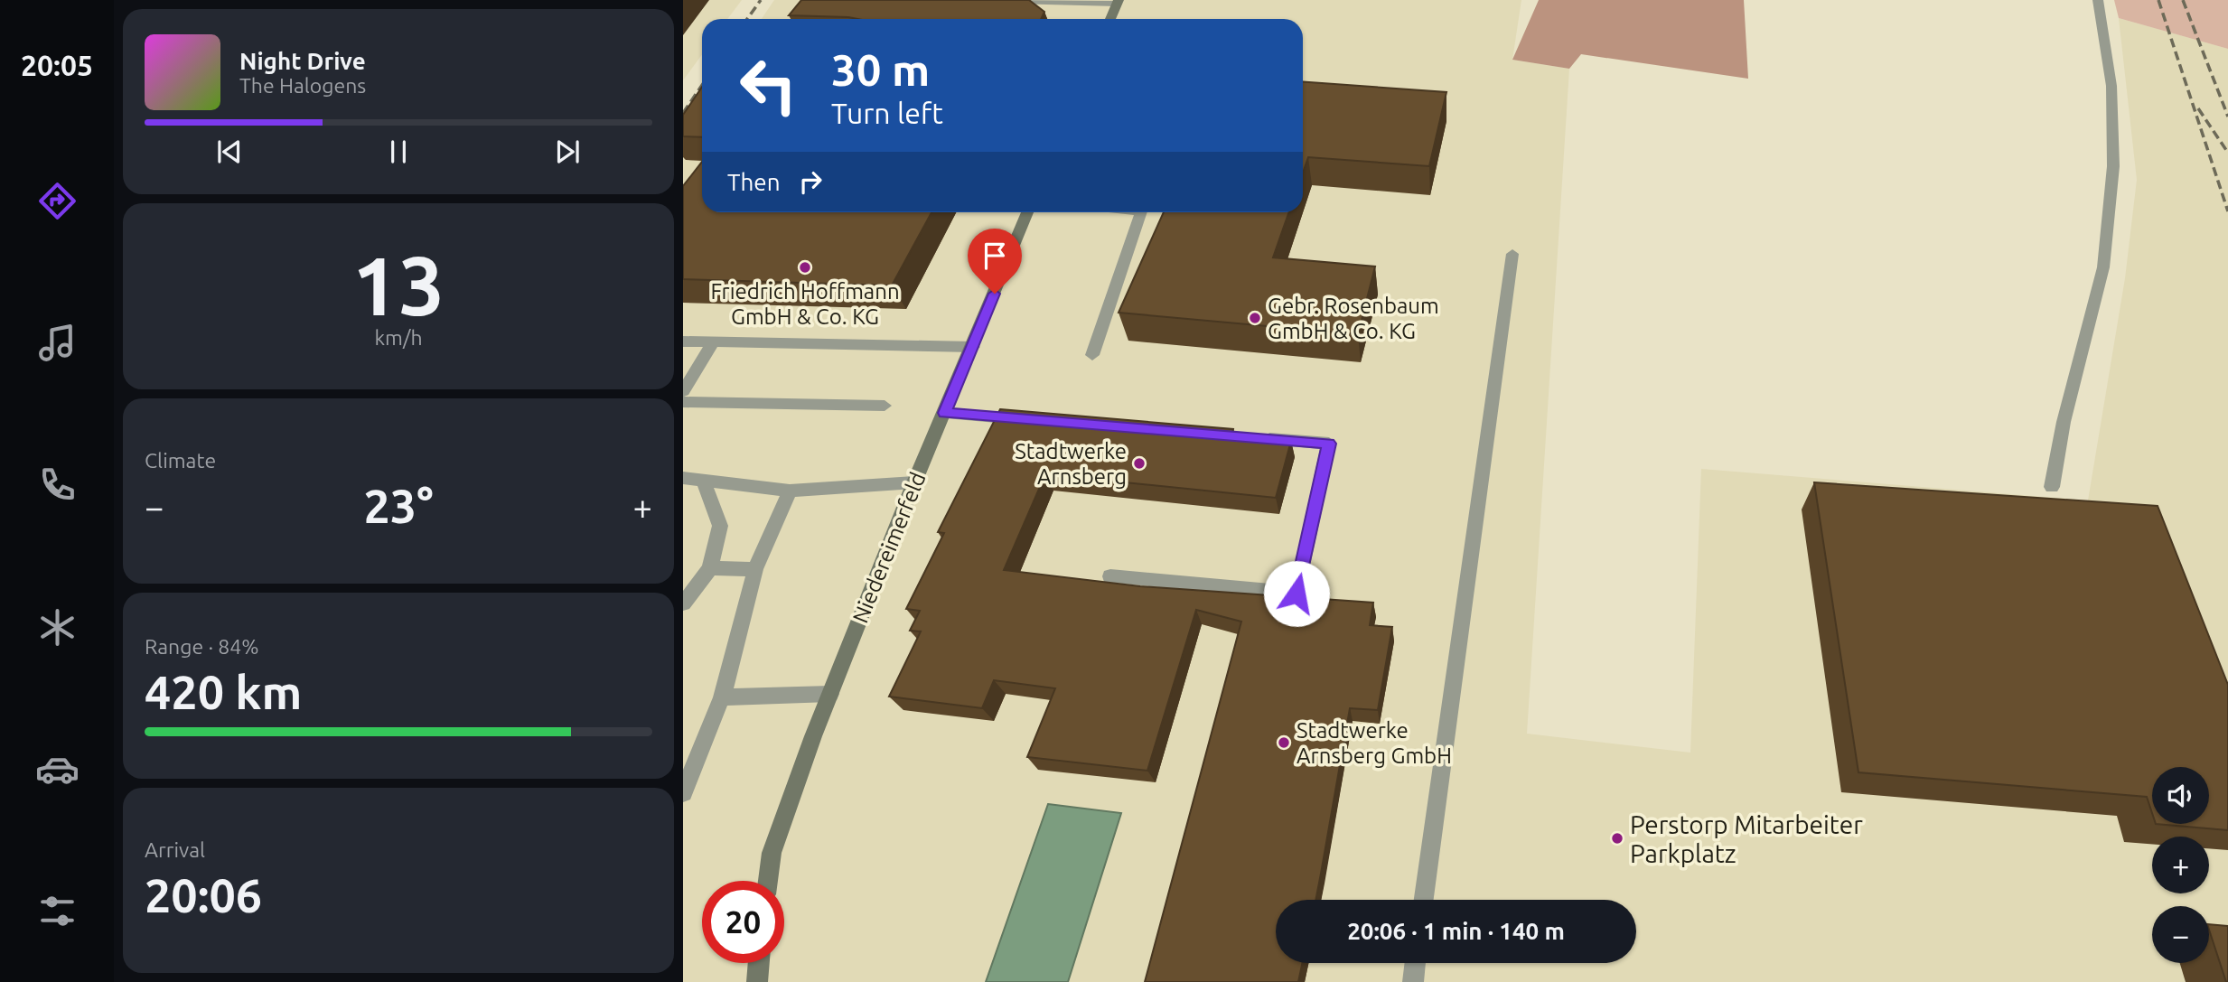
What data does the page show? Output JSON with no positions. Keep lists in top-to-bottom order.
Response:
{
  "streets": {
    "street": ["Niedereimerfeld"]
  },
  "places": [
    "Friedrich Hoffmann GmbH & Co. KG",
    "Gebr. Rosenbaum GmbH & Co. KG",
    "Stadtwerke Arnsberg",
    "Stadtwerke Arnsberg GmbH",
    "Perstorp Mitarbeiter Parkplatz"
  ],
  "page": {
    "tabs": "20:05",
    "turn": ["30 m", "Turn left"],
    "song": ["Night Drive", "The Halogens"],
    "then": "Then",
    "tile": [
      ["13", "km/h"],
      "Climate",
      ["Range · 84%", "420 km"],
      ["Arrival", "20:06"]
    ],
    "heat": ["−", "23°", "+"],
    "map_buttons": ["+", "−"],
    "limit": "20",
    "trip": "20:06 · 1 min · 140 m"
  }
}
